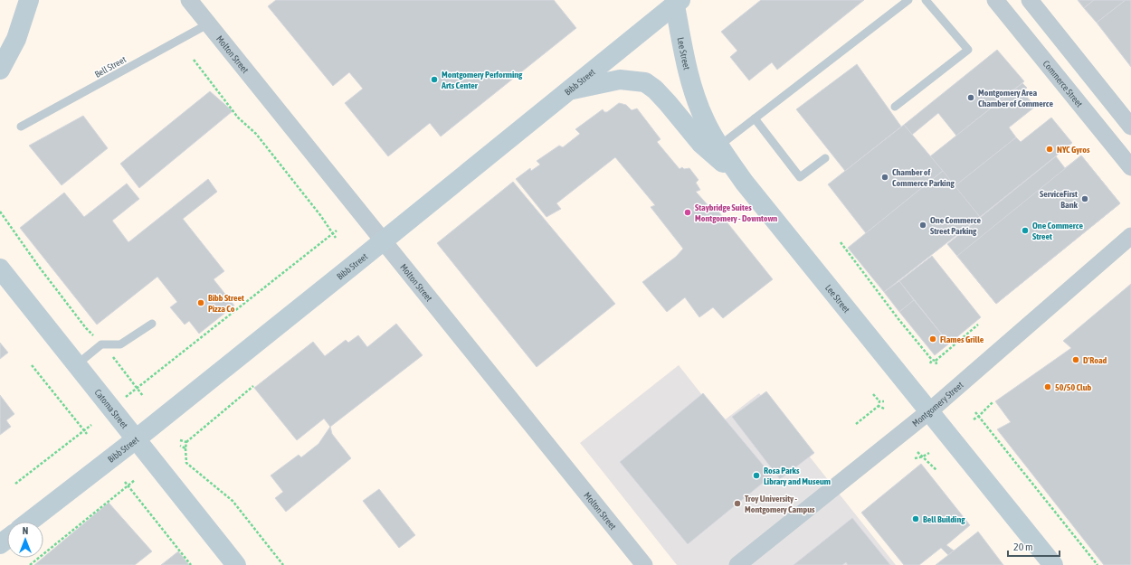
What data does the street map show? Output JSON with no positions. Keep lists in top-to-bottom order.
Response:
{
  "streets": {
    "main road": ["Lee Street", "Bibb Street", "Catoma Street"],
    "street": ["Molton Street", "Commerce Street", "Montgomery Street"],
    "lane": ["Bell Street"]
  },
  "crossings": [
    ["Lee Street", "Bibb Street"],
    ["Lee Street", "Montgomery Street"],
    ["Molton Street", "Bell Street"],
    ["Molton Street", "Bibb Street"],
    ["Bibb Street", "Catoma Street"]
  ],
  "places": [
    "Montgomery Performing Arts Center",
    "Montgomery Area Chamber of Commerce",
    "NYC Gyros",
    "Chamber of Commerce Parking",
    "ServiceFirst Bank",
    "Staybridge Suites Montgomery - Downtown",
    "One Commerce Street Parking",
    "One Commerce Street",
    "Bibb Street Pizza Co",
    "Flames Grille",
    "D'Road",
    "50/50 Club",
    "Rosa Parks Library and Museum",
    "Troy University - Montgomery Campus",
    "Bell Building"
  ],
  "scale_bar": "20 m",
  "north": "top"
}
